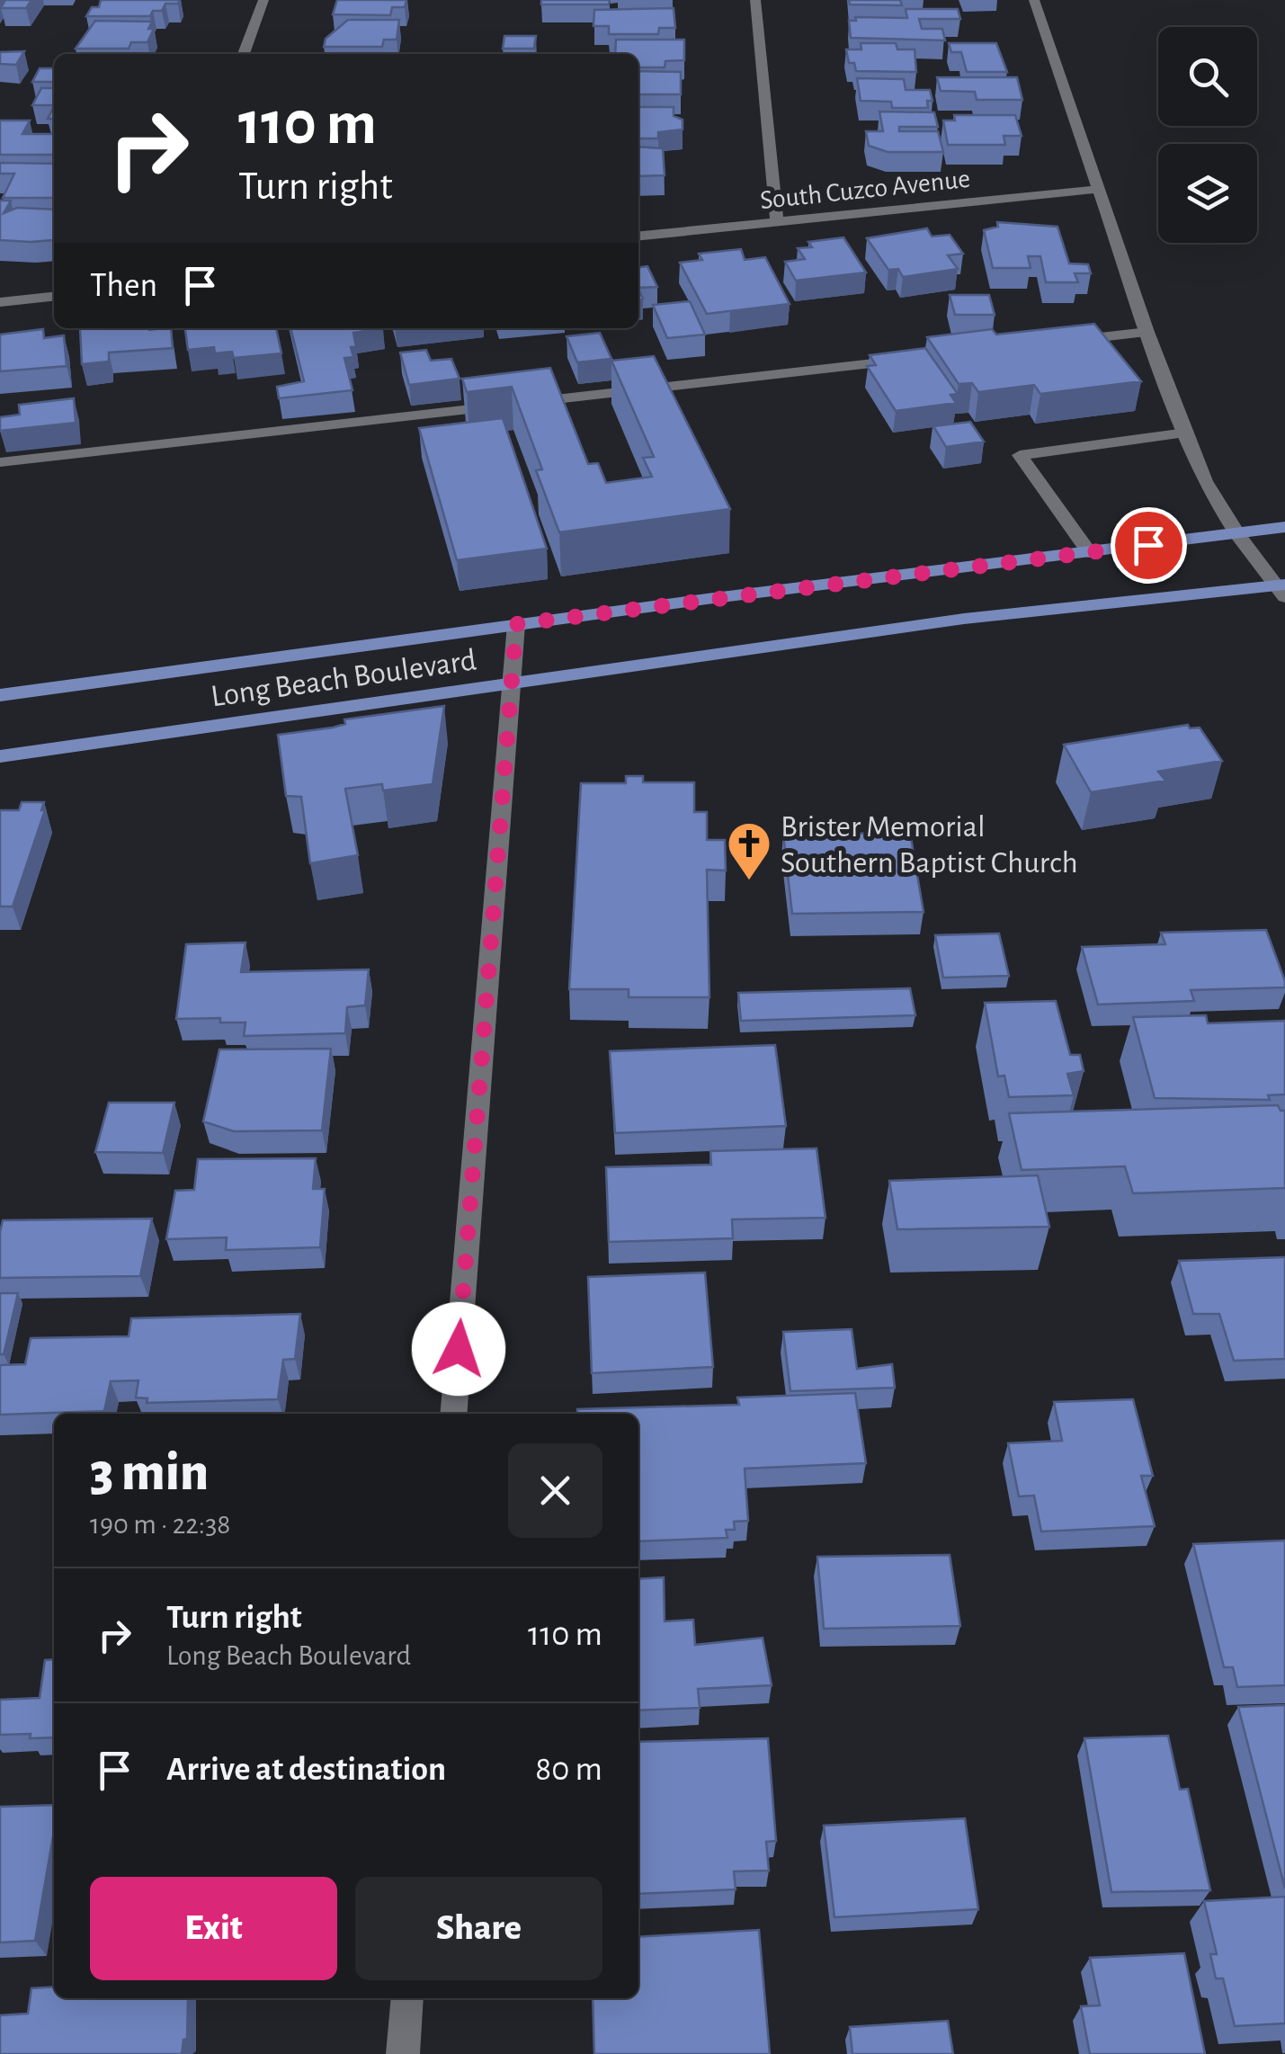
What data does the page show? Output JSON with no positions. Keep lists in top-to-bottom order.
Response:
{
  "streets": {
    "main road": ["Long Beach Boulevard"],
    "street": ["South Cuzco Avenue"]
  },
  "places": {
    "church": ["Brister Memorial Southern Baptist Church"]
  },
  "page": {
    "turn": ["110 m", "Turn right"],
    "then": "Then",
    "heading": ["3 min", "190 m · 22:38"],
    "list": [
      {
        "name": "Turn right",
        "note": "Long Beach Boulevard",
        "value": "110 m"
      },
      {
        "name": "Arrive at destination",
        "value": "80 m"
      }
    ],
    "buttons": ["Exit", "Share"]
  }
}
